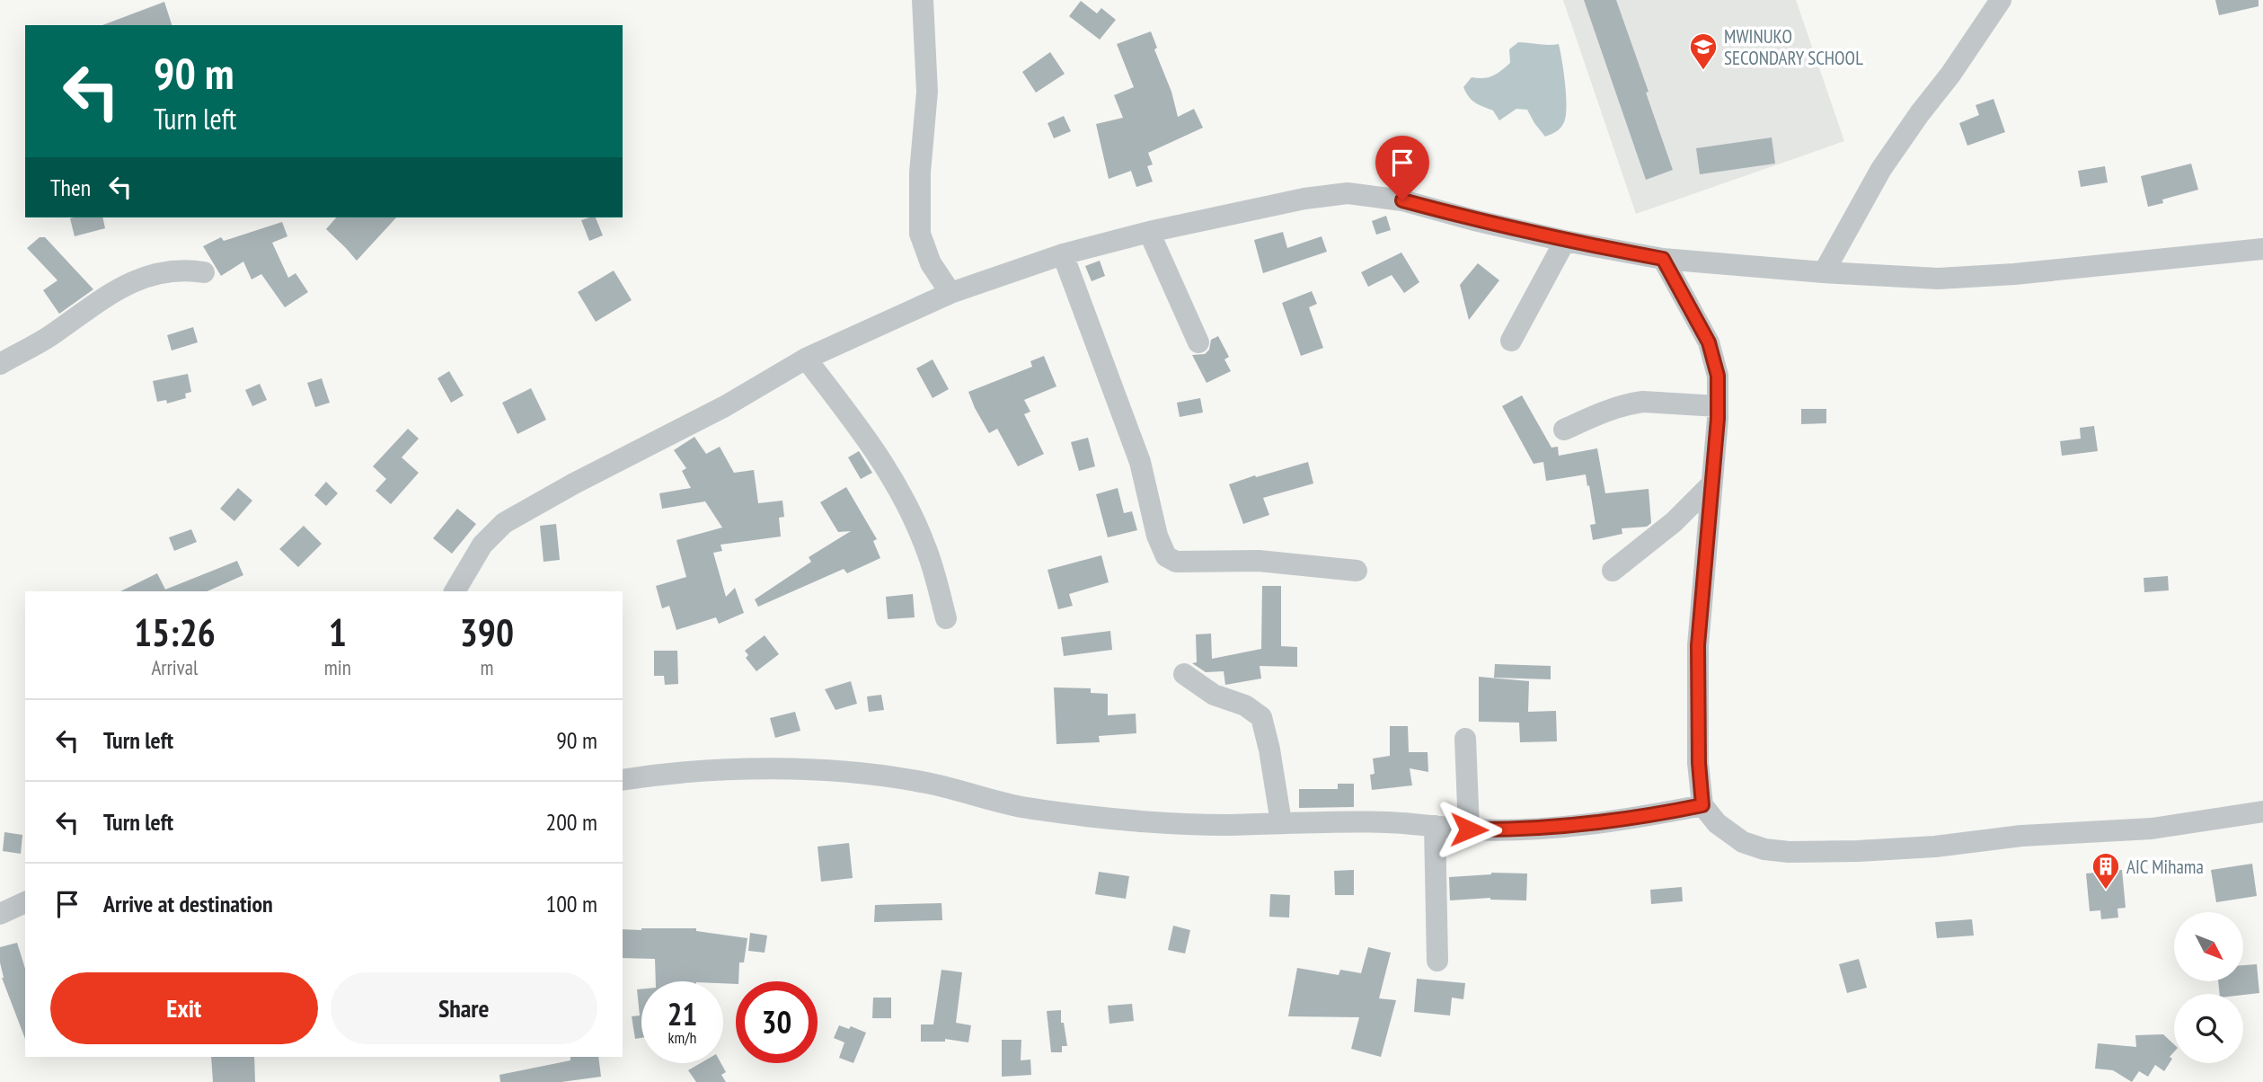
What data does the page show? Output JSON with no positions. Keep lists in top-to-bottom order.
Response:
{
  "places": {
    "school or university": ["MWINUKO SECONDARY SCHOOL"],
    "building": ["AIC Mihama"]
  },
  "north": "bottom right",
  "page": {
    "turn": ["90 m", "Turn left"],
    "then": "Then",
    "eta": [
      "15:26",
      "Arrival",
      "1",
      "min",
      "390",
      "m"
    ],
    "list": [
      {
        "name": "Turn left",
        "value": "90 m"
      },
      {
        "name": "Turn left",
        "value": "200 m"
      },
      {
        "name": "Arrive at destination",
        "value": "100 m"
      }
    ],
    "buttons": ["Exit", "Share"],
    "speed": "21 km/h",
    "limit": "30"
  }
}
